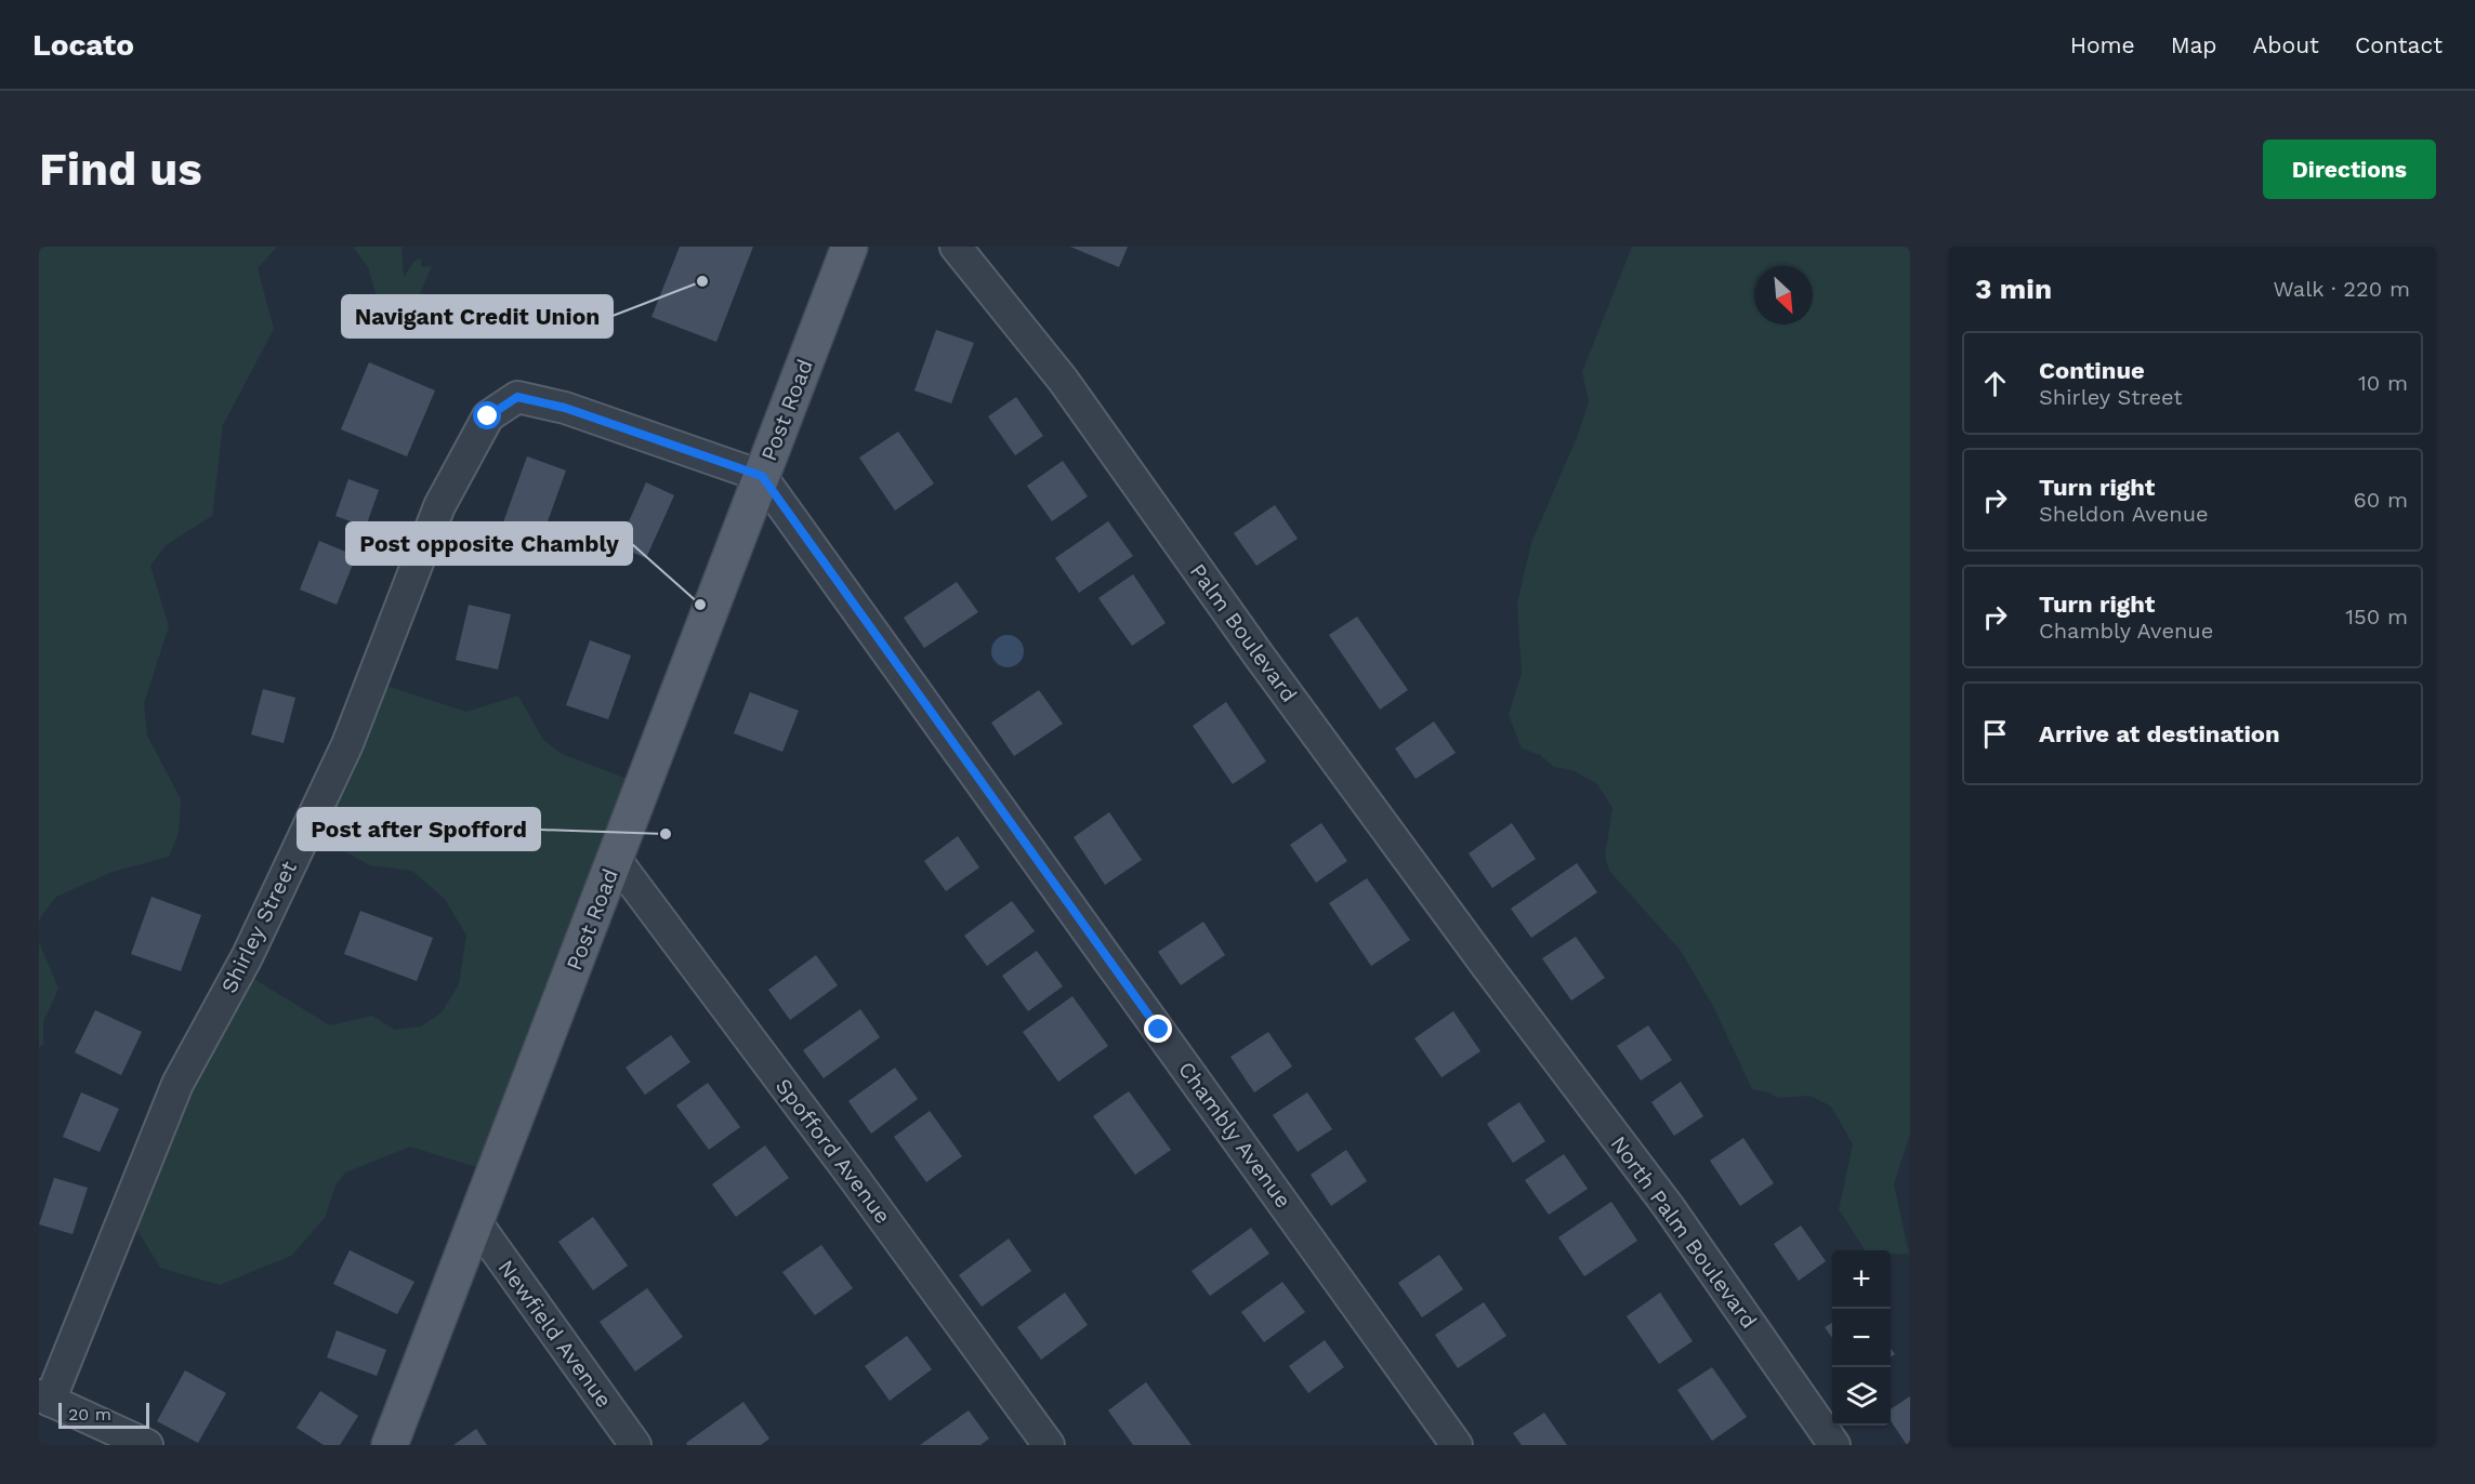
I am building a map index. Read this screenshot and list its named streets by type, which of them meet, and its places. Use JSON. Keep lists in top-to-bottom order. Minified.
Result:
{"streets":{"main road":["Post Road"],"street":["Palm Boulevard","Shirley Street","Chambly Avenue","Spofford Avenue","North Palm Boulevard","Newfield Avenue"]},"crossings":[["Post Road","Shirley Street"],["Post Road","Chambly Avenue"],["Post Road","Spofford Avenue"],["Post Road","Newfield Avenue"],["Palm Boulevard","North Palm Boulevard"],["Shirley Street","Chambly Avenue"]],"places":["Navigant Credit Union","Post opposite Chambly","Post after Spofford"],"scale_bar":"20 m","north":"bottom right","page":{"header":"Locato","nav":["Home","Map","About","Contact"],"buttons":"Directions","title":"Find us","heading":["3 min","Walk · 220 m"],"list":[["Continue","Shirley Street","10 m"],["Turn right","Sheldon Avenue","60 m"],["Turn right","Chambly Avenue","150 m"],"Arrive at destination"],"map_buttons":["+","−"],"scale":"20 m"}}
